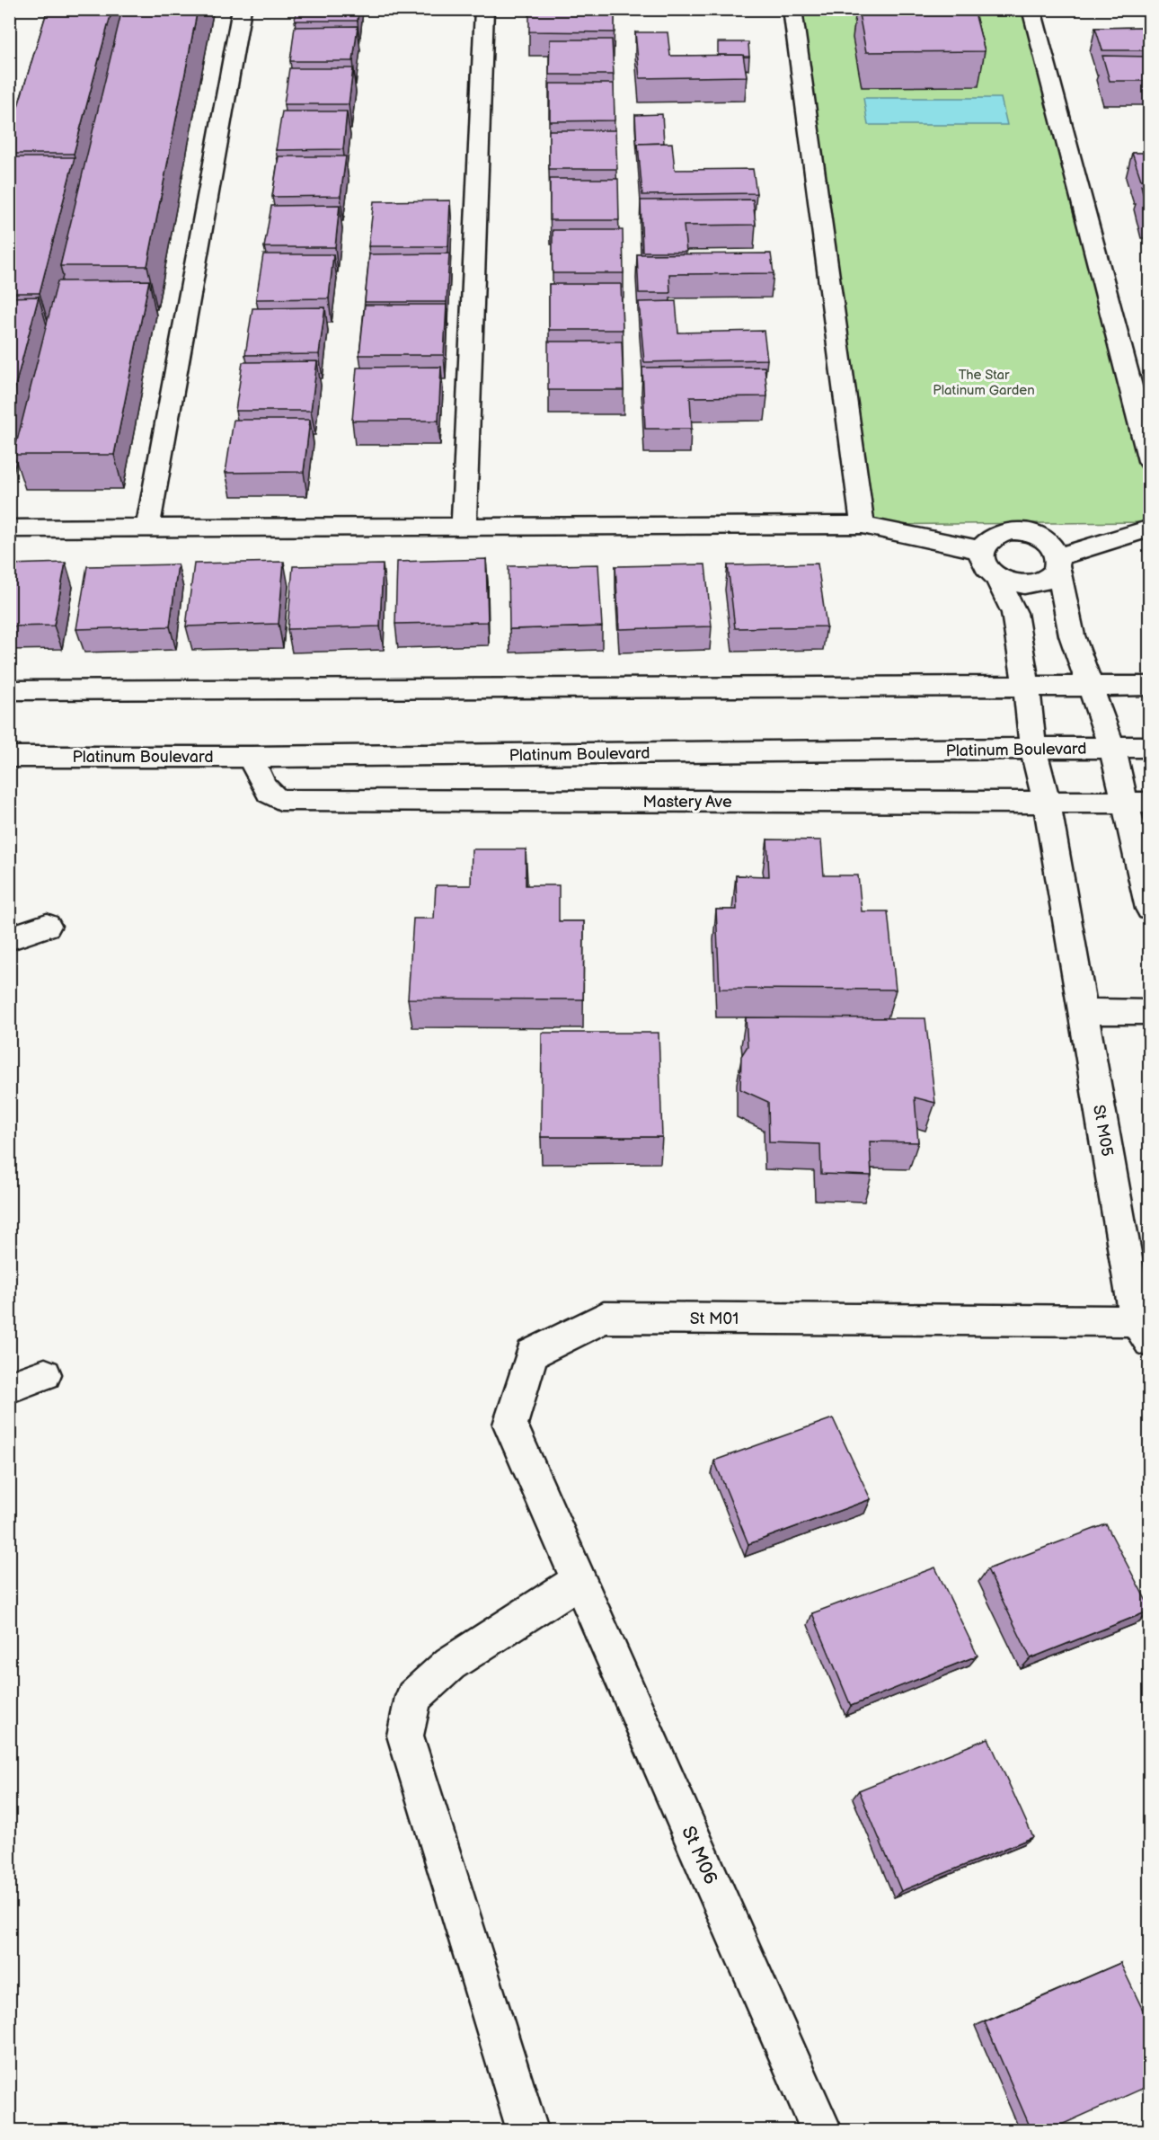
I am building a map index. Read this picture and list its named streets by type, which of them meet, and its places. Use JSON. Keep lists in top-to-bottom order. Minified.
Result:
{"streets":{"street":["Platinum Boulevard","Mastery Ave","St M05","St M01","St M06"]},"crossings":[["Platinum Boulevard","Mastery Ave"],["Platinum Boulevard","St M05"],["Mastery Ave","St M05"],["St M05","St M01"],["St M01","St M06"]],"parks":["The Star Platinum Garden"]}
